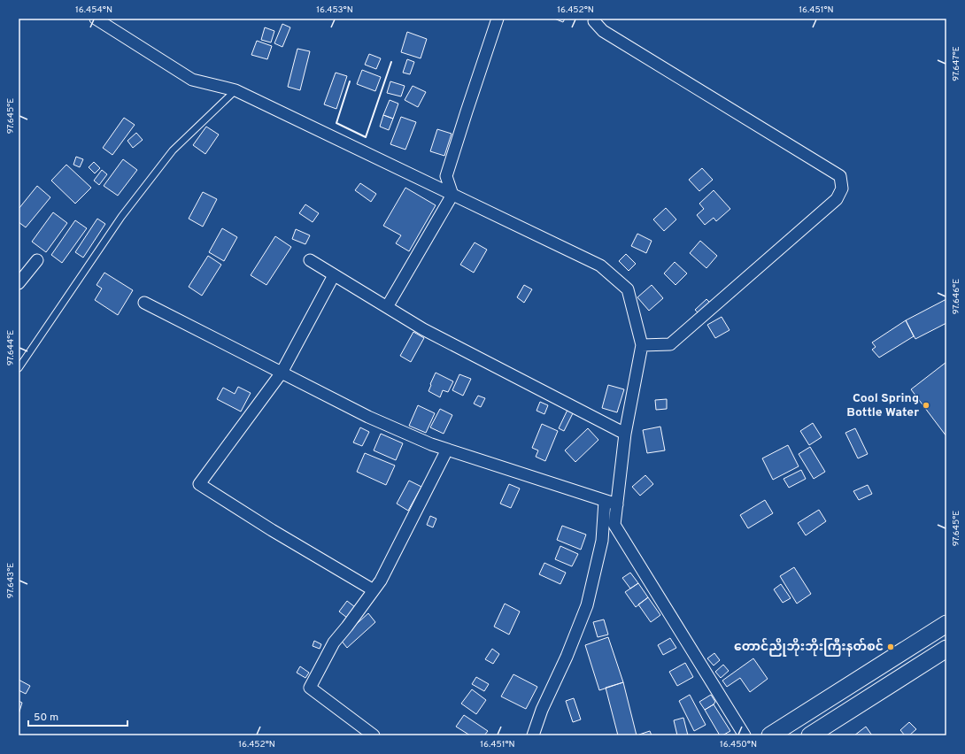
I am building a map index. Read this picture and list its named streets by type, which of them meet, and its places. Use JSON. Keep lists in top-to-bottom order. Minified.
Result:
{"places":["Cool Spring Bottle Water","တောင်ညိုဘိုးဘိုးကြီးနတ်စင်"],"scale_bar":"50 m","coordinates":["16.454°N","16.453°N","16.452°N","16.451°N","97.647°E","97.645°E","97.646°E","97.644°E","97.643°E","16.450°N"]}
